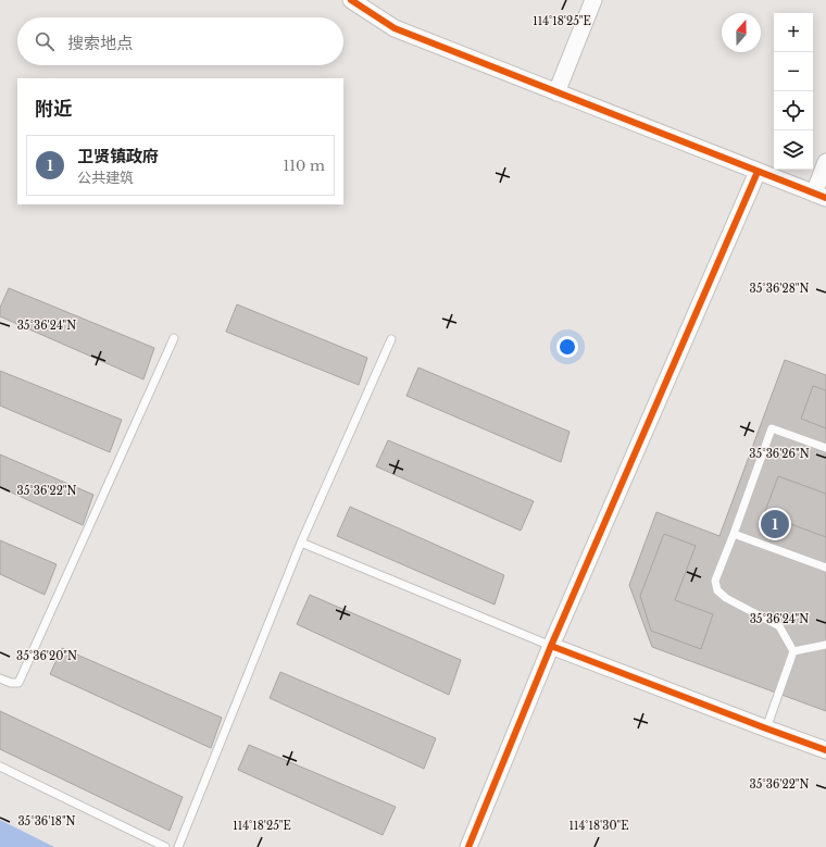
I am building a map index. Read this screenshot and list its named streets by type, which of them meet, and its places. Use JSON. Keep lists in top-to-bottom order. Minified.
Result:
{"north":"top","page":{"map_buttons":["+","−"],"search":"搜索地点","heading":"附近","list":[{"mark":"1","name":"卫贤镇政府","note":"公共建筑","value":"110 m"}],"pins":"1"},"coordinates":["114°18'25\"E","35°36'28\"N","35°36'24\"N","35°36'26\"N","35°36'22\"N","35°36'20\"N","35°36'18\"N","114°18'30\"E"]}
